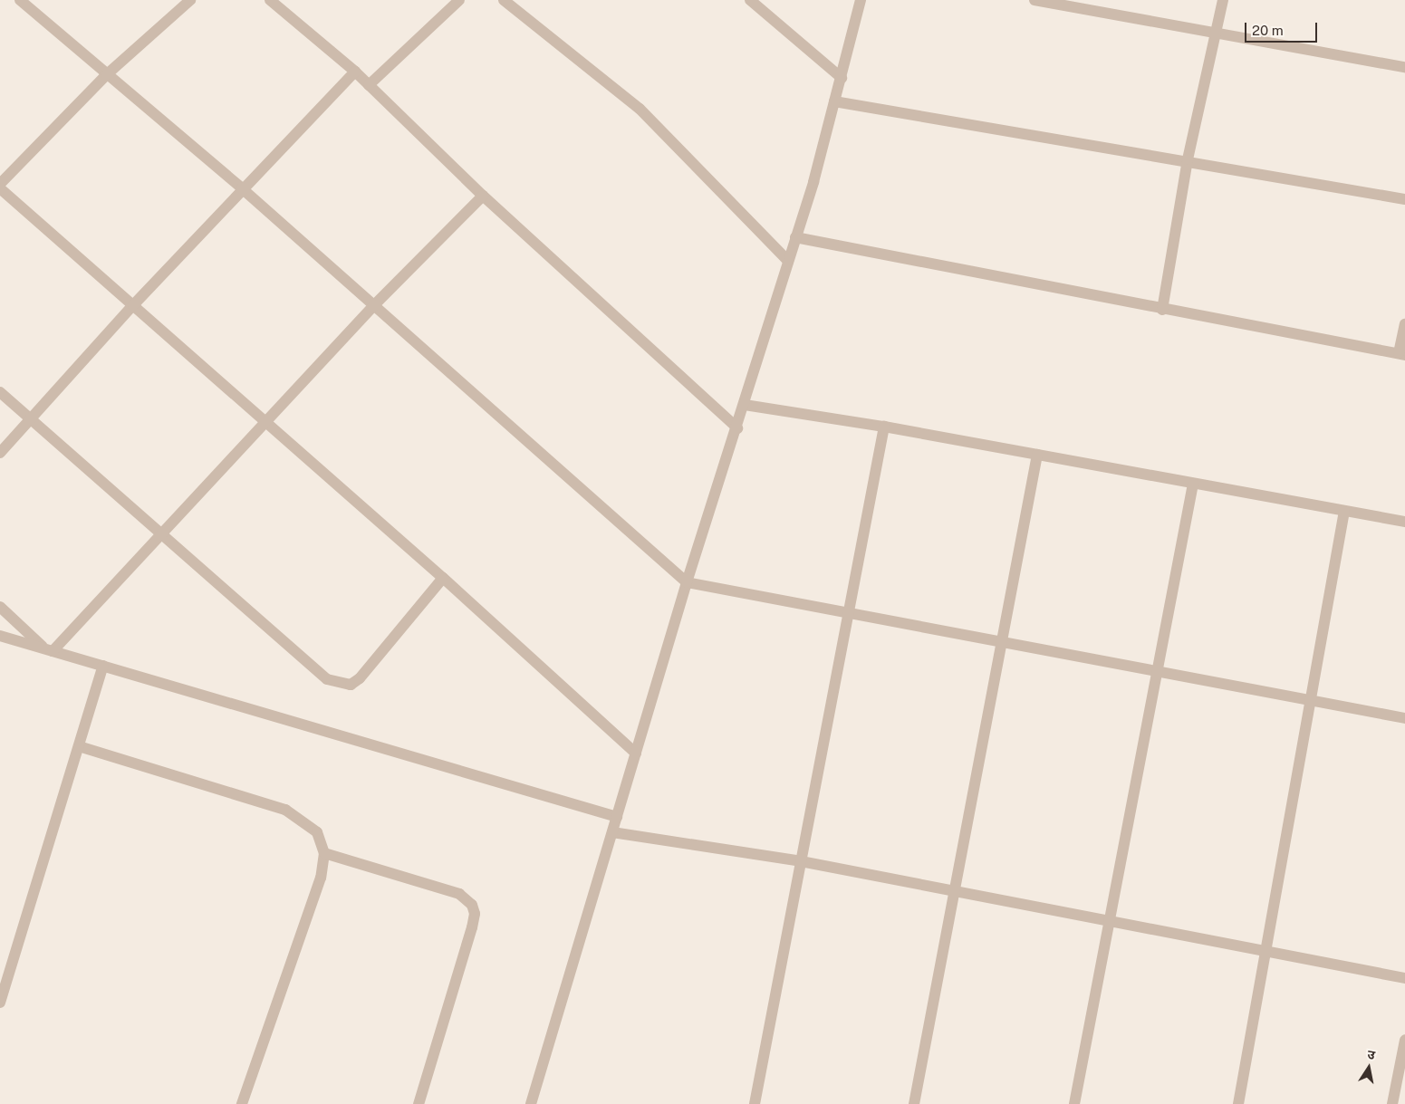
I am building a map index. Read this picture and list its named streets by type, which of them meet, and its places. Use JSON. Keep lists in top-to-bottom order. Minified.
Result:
{"scale_bar":"20 m","north":"top"}
